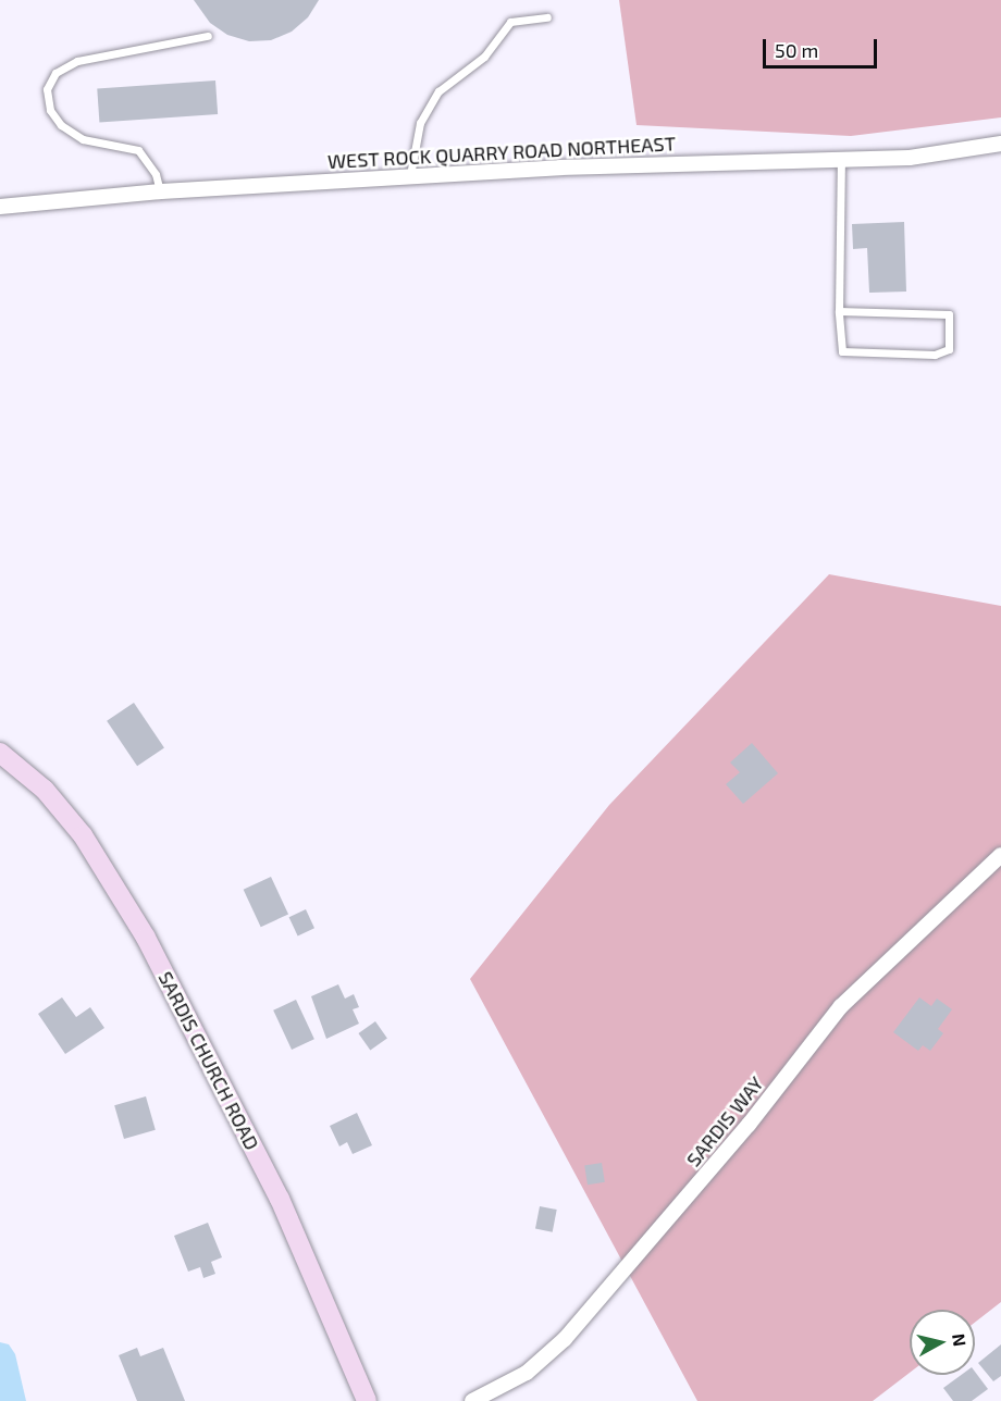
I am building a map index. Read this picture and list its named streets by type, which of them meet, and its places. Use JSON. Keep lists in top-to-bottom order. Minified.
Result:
{"streets":{"street":["WEST ROCK QUARRY ROAD NORTHEAST","SARDIS CHURCH ROAD","SARDIS WAY"]},"scale_bar":"50 m","north":"right"}
